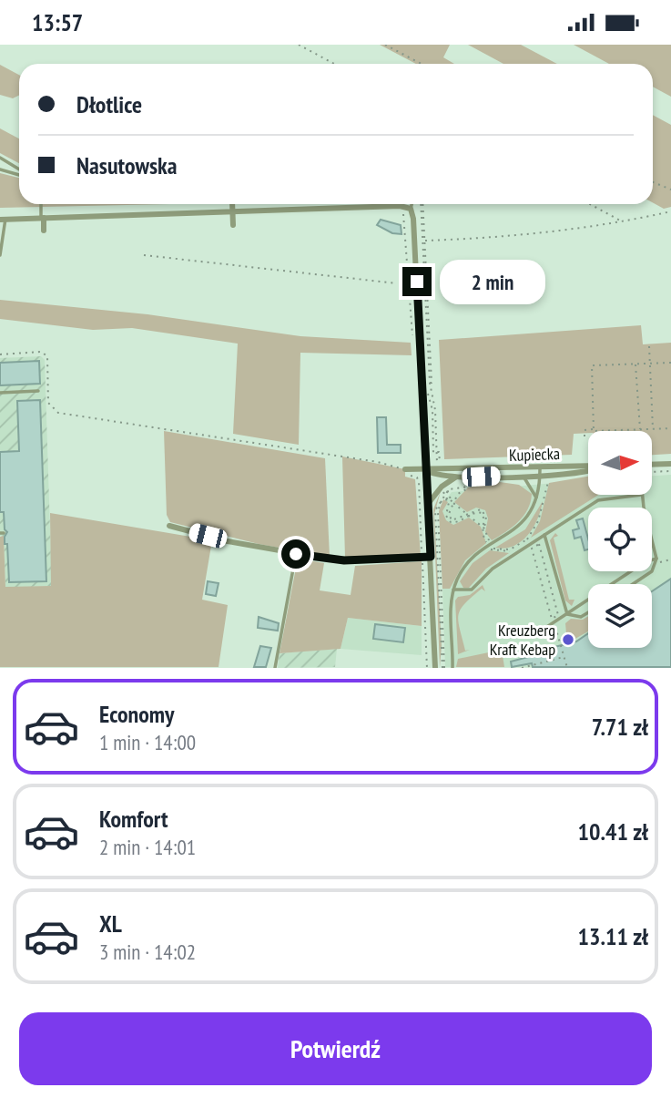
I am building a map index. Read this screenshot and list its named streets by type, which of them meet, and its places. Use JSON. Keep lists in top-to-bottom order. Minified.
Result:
{"streets":{"street":["Kupiecka"]},"places":["Kreuzberg Kraft Kebap"],"north":"right","page":{"status":"13:57","banner":["Dłotlice","Nasutowska"],"bubble":"2 min","list":[{"name":"Economy","note":"1 min · 14:00","value":"7.71 zł"},{"name":"Komfort","note":"2 min · 14:01","value":"10.41 zł"},{"name":"XL","note":"3 min · 14:02","value":"13.11 zł"}],"buttons":"Potwierdź"}}
